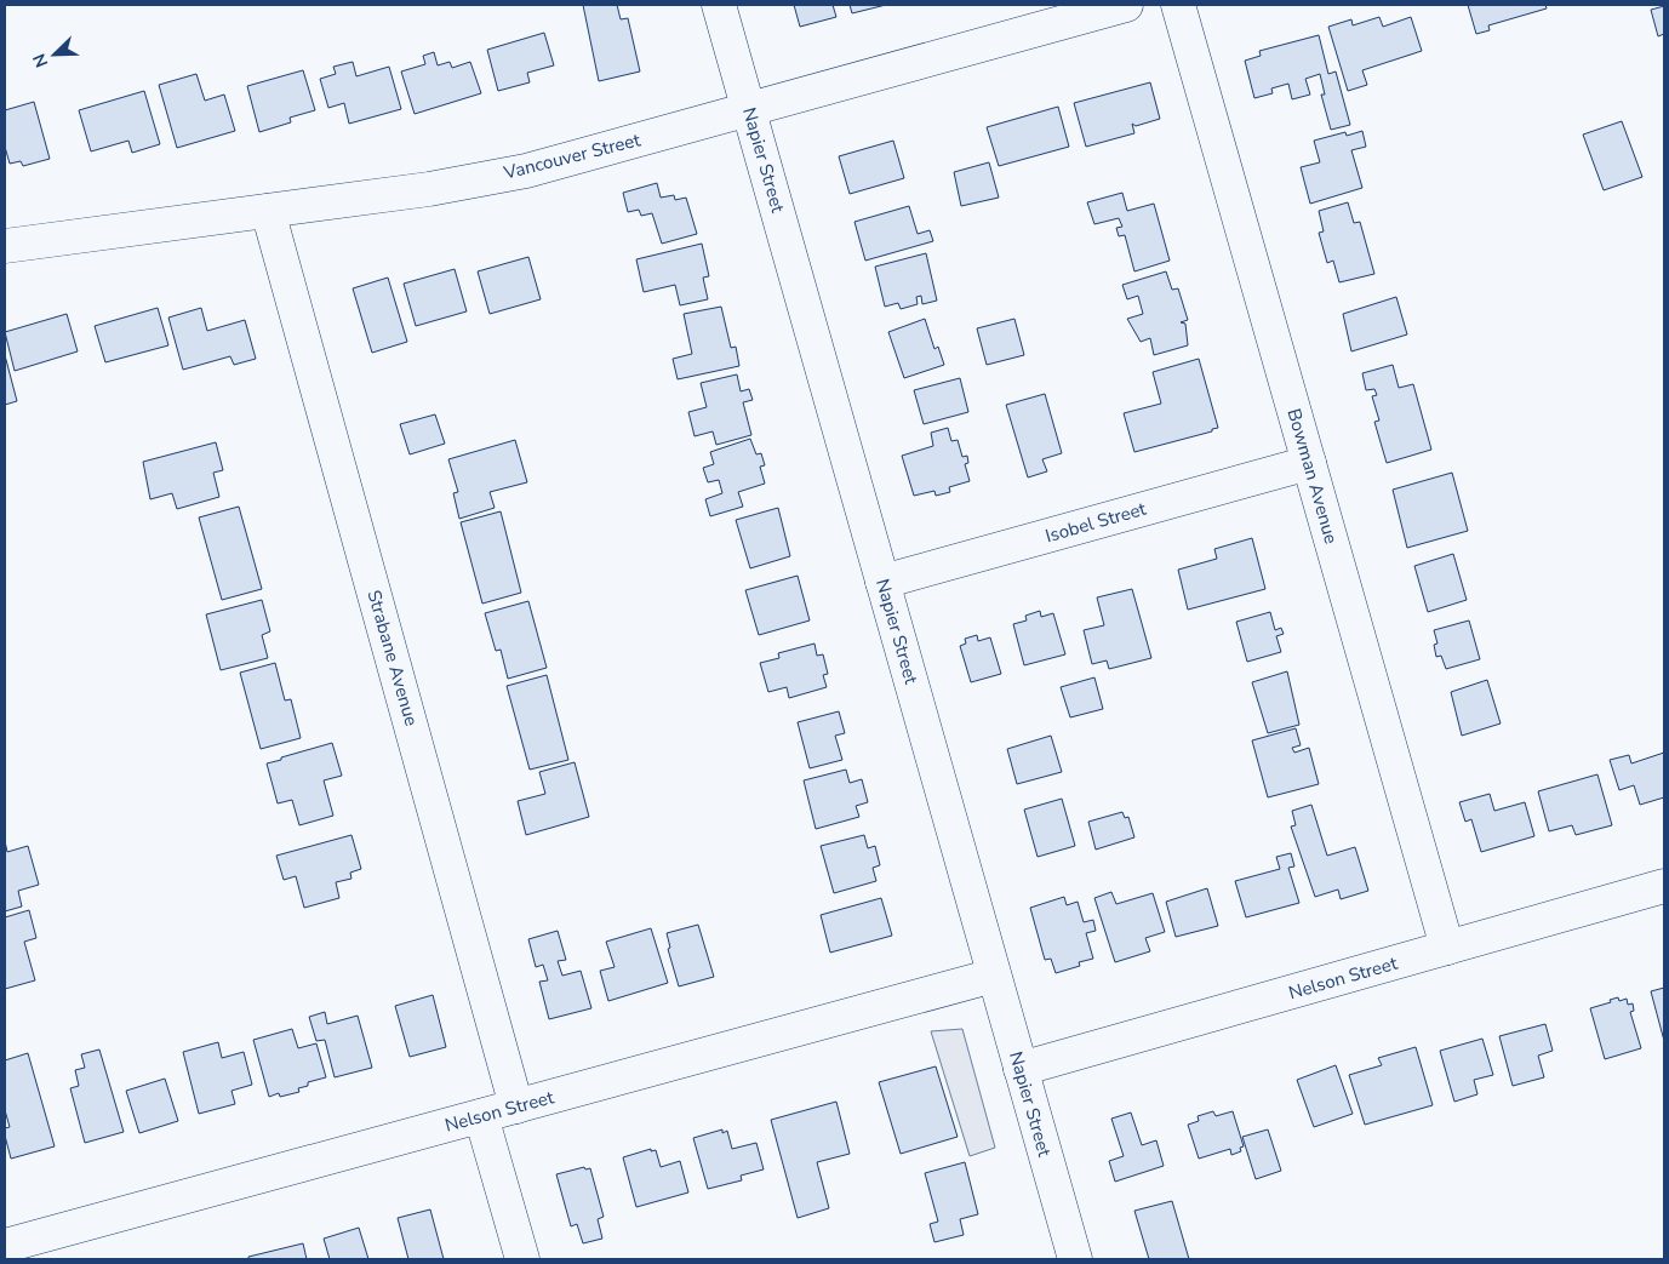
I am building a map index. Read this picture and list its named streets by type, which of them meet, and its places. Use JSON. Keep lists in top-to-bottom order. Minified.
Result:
{"streets":{"street":["Vancouver Street","Napier Street","Bowman Avenue","Isobel Street","Strabane Avenue","Nelson Street"]},"crossings":[["Vancouver Street","Napier Street"],["Vancouver Street","Strabane Avenue"],["Napier Street","Isobel Street"],["Napier Street","Nelson Street"],["Bowman Avenue","Isobel Street"],["Bowman Avenue","Nelson Street"],["Strabane Avenue","Nelson Street"]],"north":"bottom left"}
